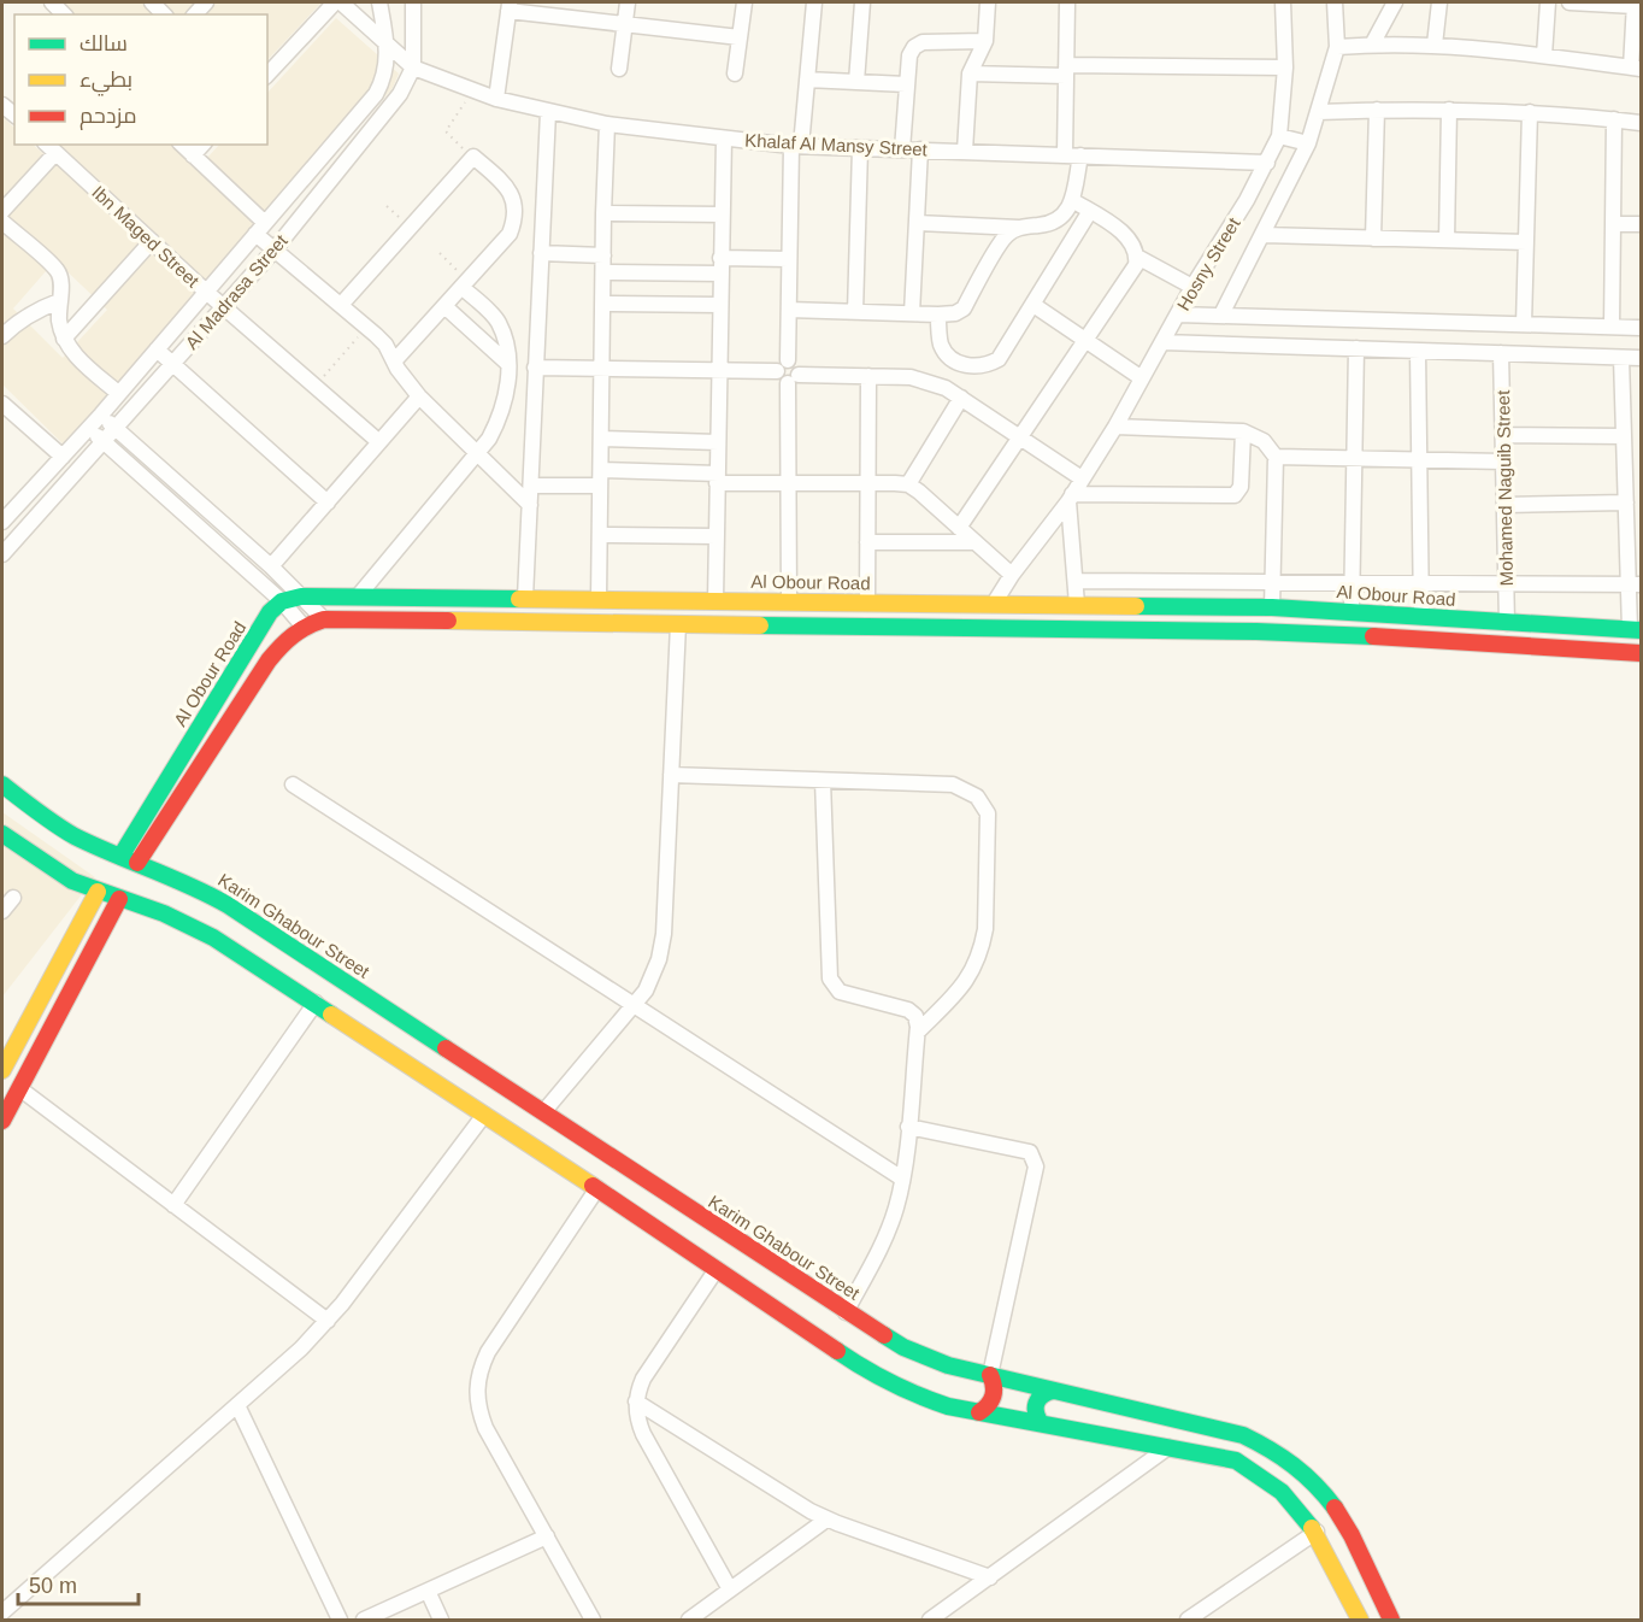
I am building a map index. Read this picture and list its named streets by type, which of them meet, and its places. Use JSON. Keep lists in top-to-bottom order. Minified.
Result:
{"streets":{"street":["Khalaf Al Mansy Street","Ibn Maged Street","Hosny Street","Al Madrasa Street","Mohamed Naguib Street","Al Obour Road","Karim Ghabour Street"]},"crossings":[["Khalaf Al Mansy Street","Hosny Street"],["Khalaf Al Mansy Street","Al Madrasa Street"],["Ibn Maged Street","Al Madrasa Street"],["Hosny Street","Al Obour Road"],["Mohamed Naguib Street","Al Obour Road"],["Al Obour Road","Karim Ghabour Street"]],"legend":["سالك","بطيء","مزدحم"],"scale_bar":"50 m"}
